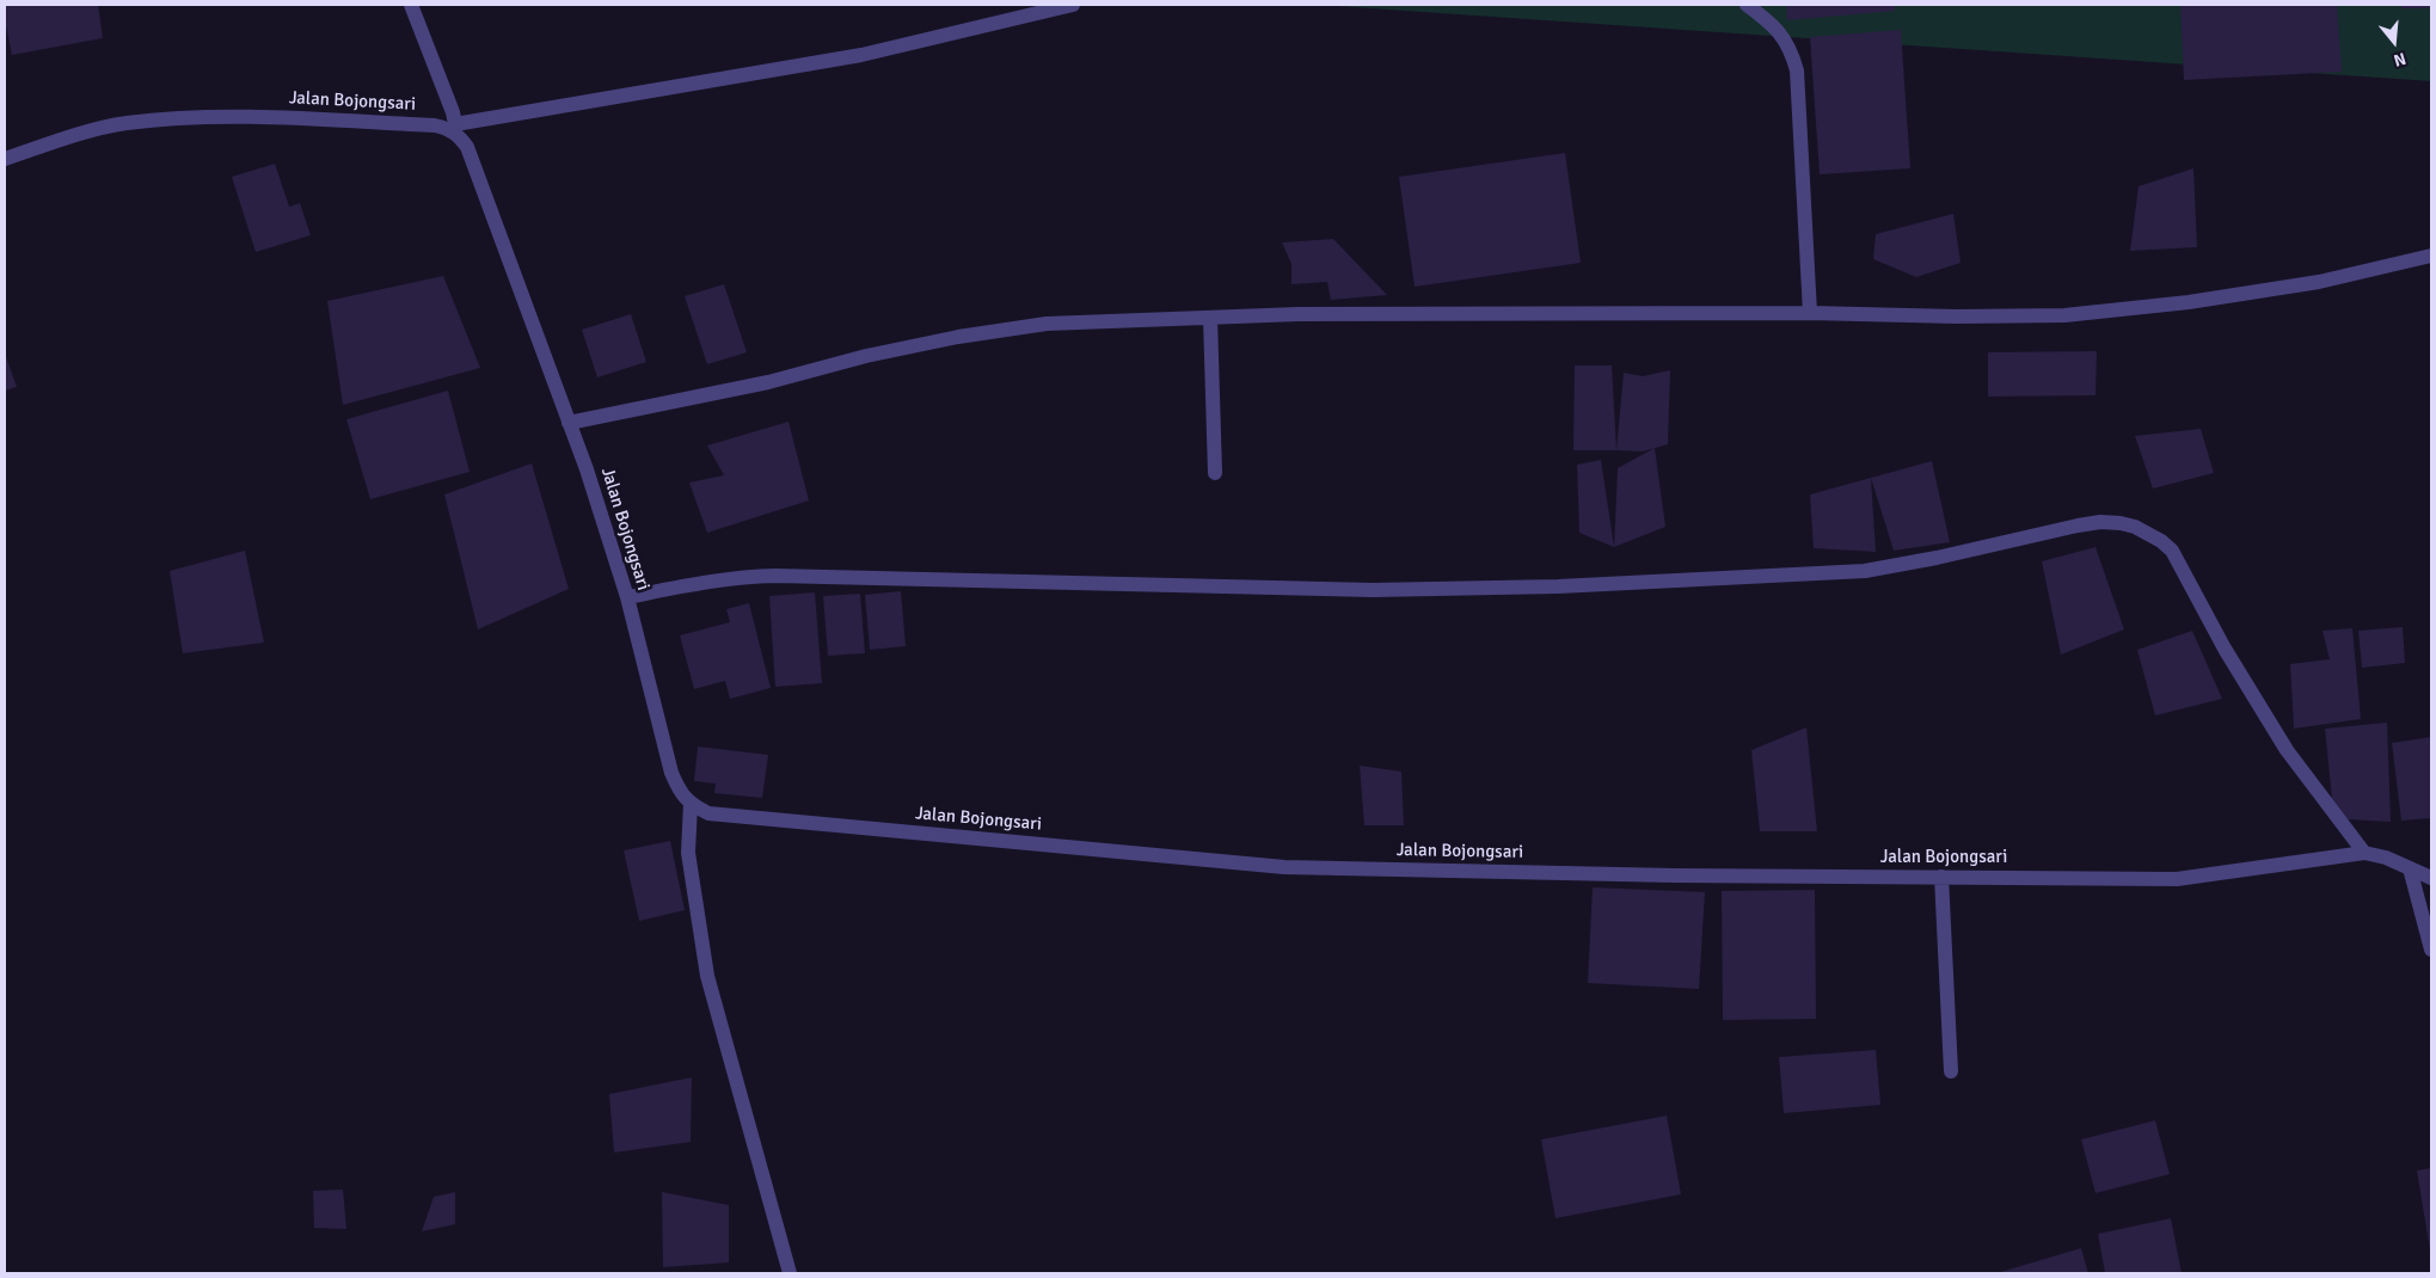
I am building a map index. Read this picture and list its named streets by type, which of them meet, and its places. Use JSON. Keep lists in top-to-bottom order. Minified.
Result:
{"streets":{"street":["Jalan Bojongsari"]},"north":"bottom"}
